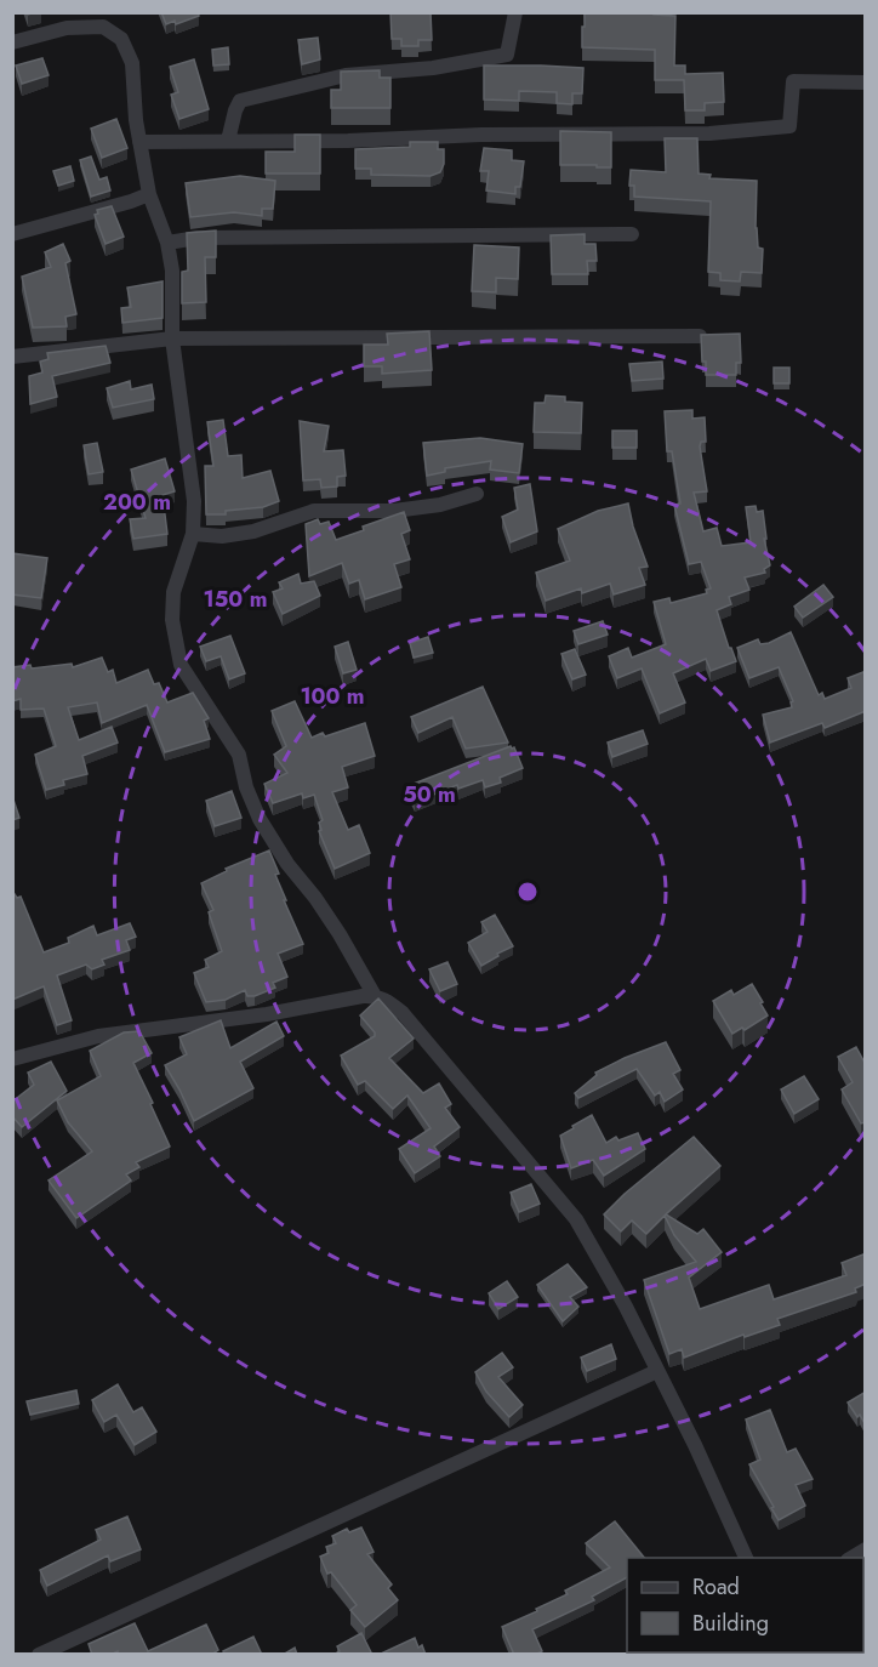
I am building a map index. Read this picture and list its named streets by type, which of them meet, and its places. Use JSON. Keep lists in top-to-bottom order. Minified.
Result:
{"legend":["Road","Building"],"rings":["200 m","150 m","100 m","50 m"]}
